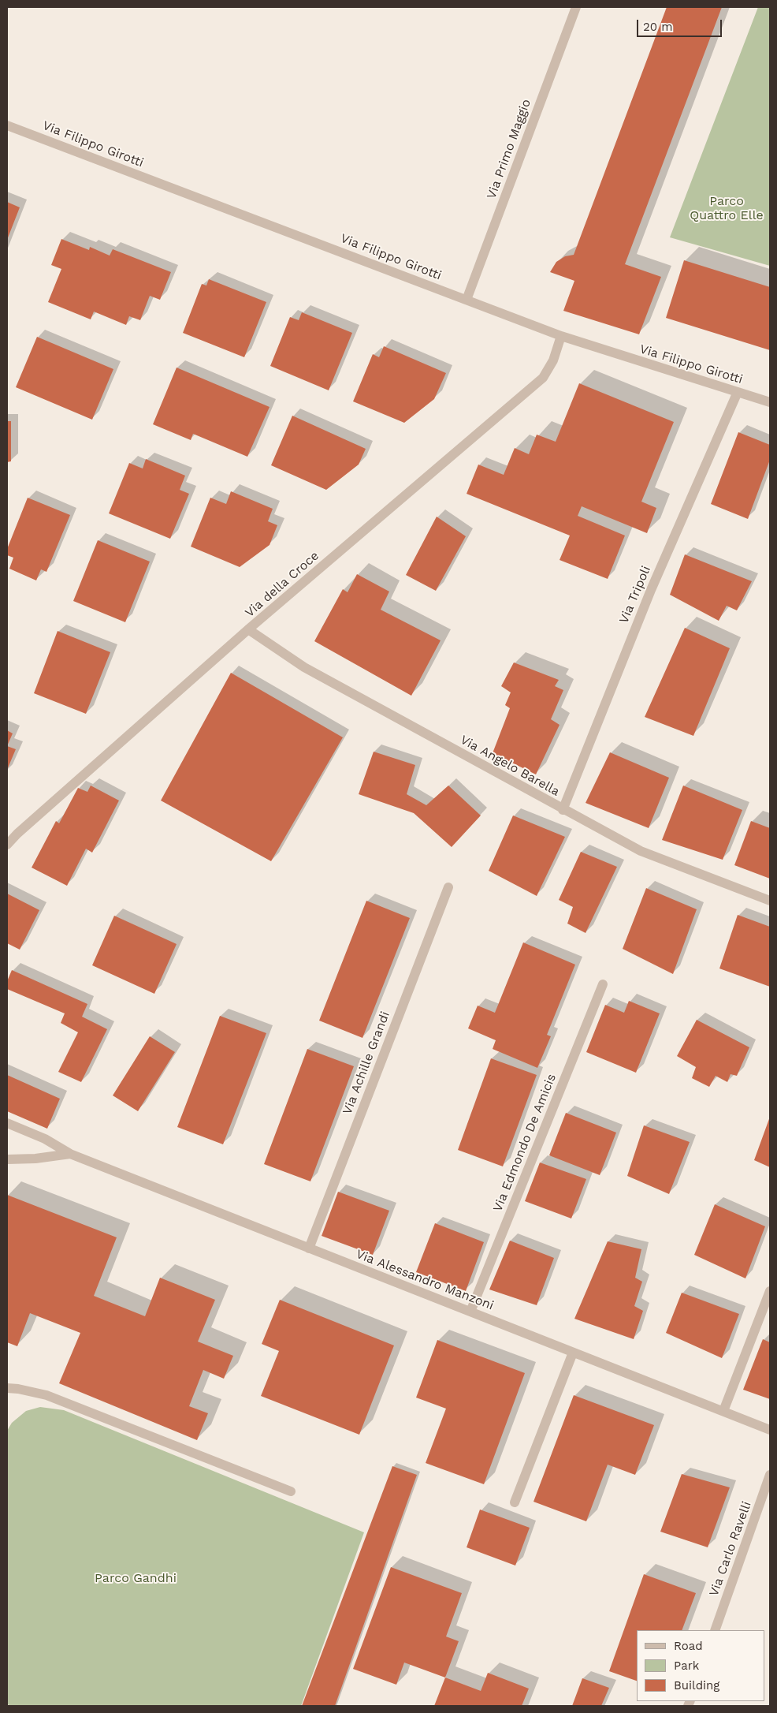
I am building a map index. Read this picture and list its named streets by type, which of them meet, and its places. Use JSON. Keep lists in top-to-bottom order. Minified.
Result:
{"streets":{"street":["Via Filippo Girotti","Via Primo Maggio","Via della Croce","Via Tripoli","Via Angelo Barella","Via Achille Grandi","Via Edmondo De Amicis","Via Alessandro Manzoni","Via Carlo Ravelli"]},"crossings":[["Via Filippo Girotti","Via Primo Maggio"],["Via Filippo Girotti","Via della Croce"],["Via Filippo Girotti","Via Tripoli"],["Via della Croce","Via Angelo Barella"],["Via Tripoli","Via Angelo Barella"],["Via Achille Grandi","Via Alessandro Manzoni"],["Via Edmondo De Amicis","Via Alessandro Manzoni"]],"parks":["Parco Quattro Elle","Parco Gandhi"],"legend":["Road","Park","Building"],"scale_bar":"20 m"}
